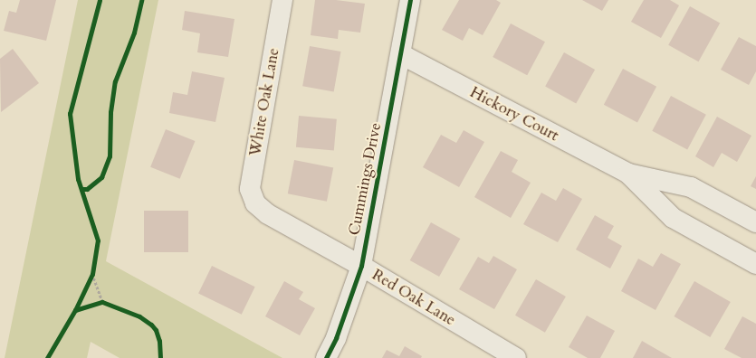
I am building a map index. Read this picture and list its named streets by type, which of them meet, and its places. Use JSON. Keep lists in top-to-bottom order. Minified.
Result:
{"streets":{"street":["White Oak Lane","Hickory Court","Cummings Drive","Red Oak Lane"]},"crossings":[["White Oak Lane","Red Oak Lane"],["Hickory Court","Cummings Drive"],["Cummings Drive","Red Oak Lane"]]}
